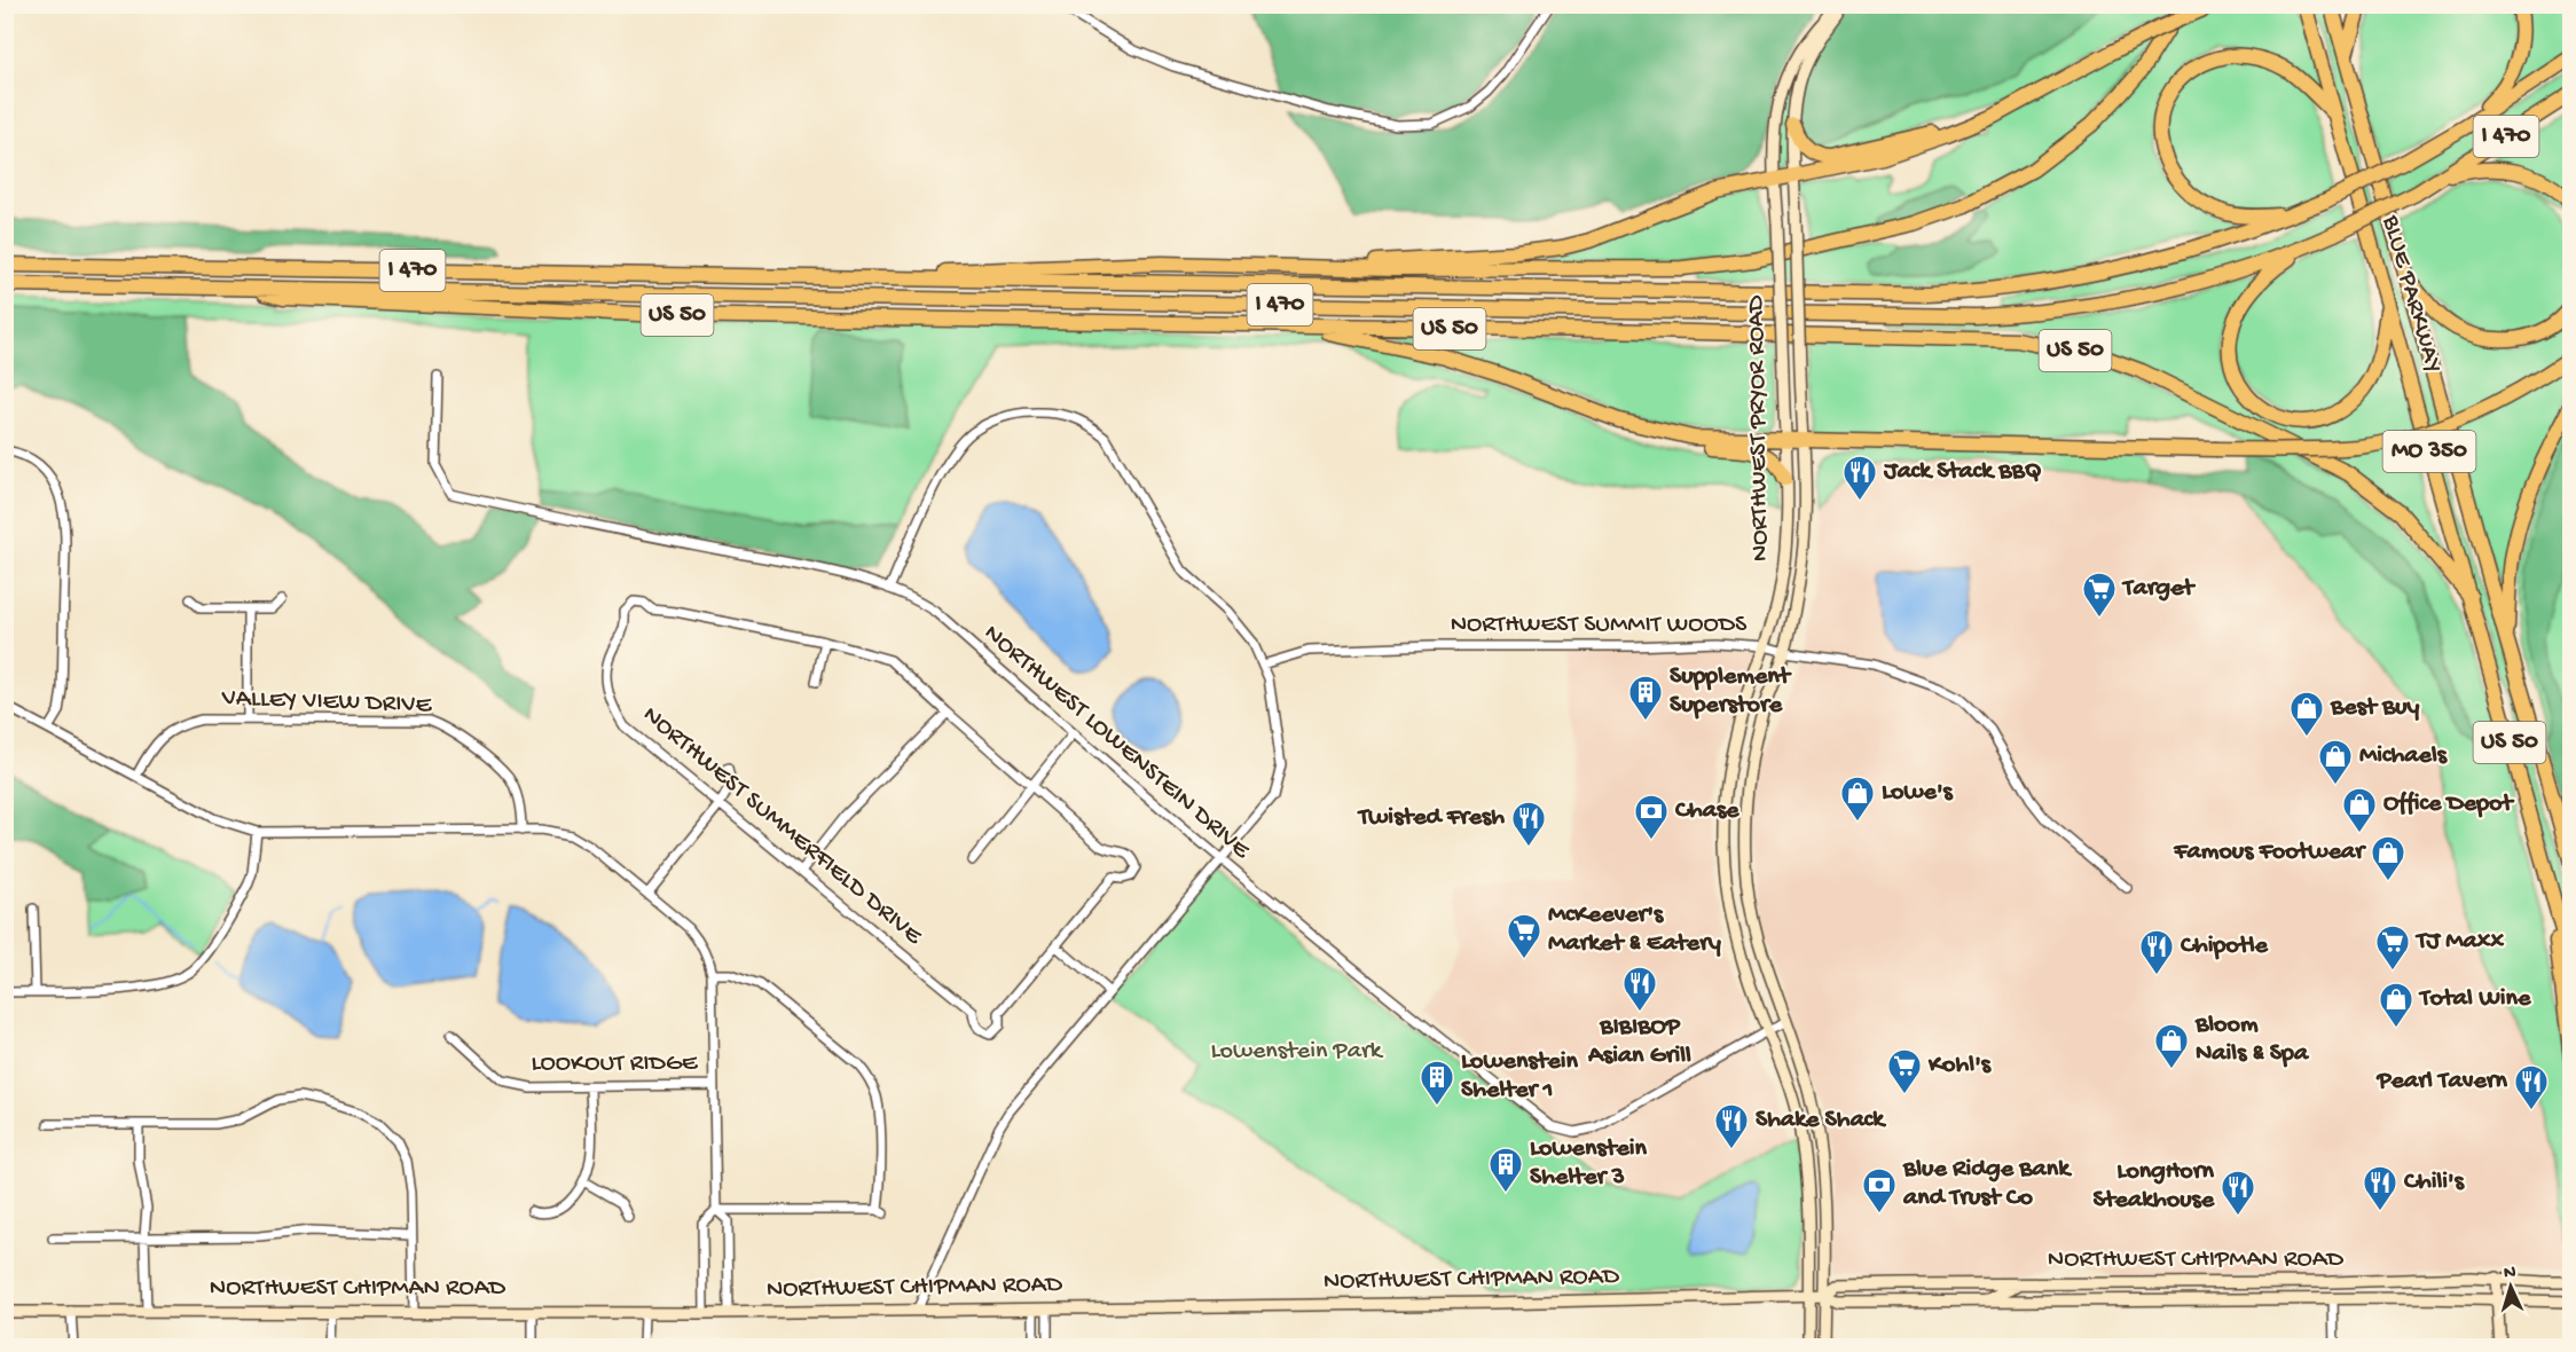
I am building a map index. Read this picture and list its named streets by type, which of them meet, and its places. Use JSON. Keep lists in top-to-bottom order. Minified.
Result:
{"streets":{"highway":["I 470","BLUE PARKWAY","US 50","MO 350"],"main road":["NORTHWEST PRYOR ROAD","NORTHWEST CHIPMAN ROAD"],"street":["NORTHWEST SUMMIT WOODS","VALLEY VIEW DRIVE","NORTHWEST LOWENSTEIN DRIVE","NORTHWEST SUMMERFIELD DRIVE","LOOKOUT RIDGE"]},"crossings":[["I 470","US 50"],["BLUE PARKWAY","US 50"],["NORTHWEST PRYOR ROAD","NORTHWEST SUMMIT WOODS"],["NORTHWEST PRYOR ROAD","NORTHWEST LOWENSTEIN DRIVE"],["NORTHWEST PRYOR ROAD","NORTHWEST CHIPMAN ROAD"]],"parks":["Lowenstein Park"],"places":{"restaurant":["Jack Stack BBQ","Twisted Fresh","Chipotle","BIBIBOP Asian Grill","Pearl Tavern","Shake Shack","Chili's","LongHorn Steakhouse"],"supermarket":["Target","McKeever's Market & Eatery","TJ Maxx","Kohl's"],"building":["Supplement Superstore","Lowenstein Shelter 1","Lowenstein Shelter 3"],"shop":["Best Buy","Michaels","Lowe's","Office Depot","Famous Footwear","Total Wine","Bloom Nails & Spa"],"bank":["Chase","Blue Ridge Bank and Trust Co"]},"north":"top"}
